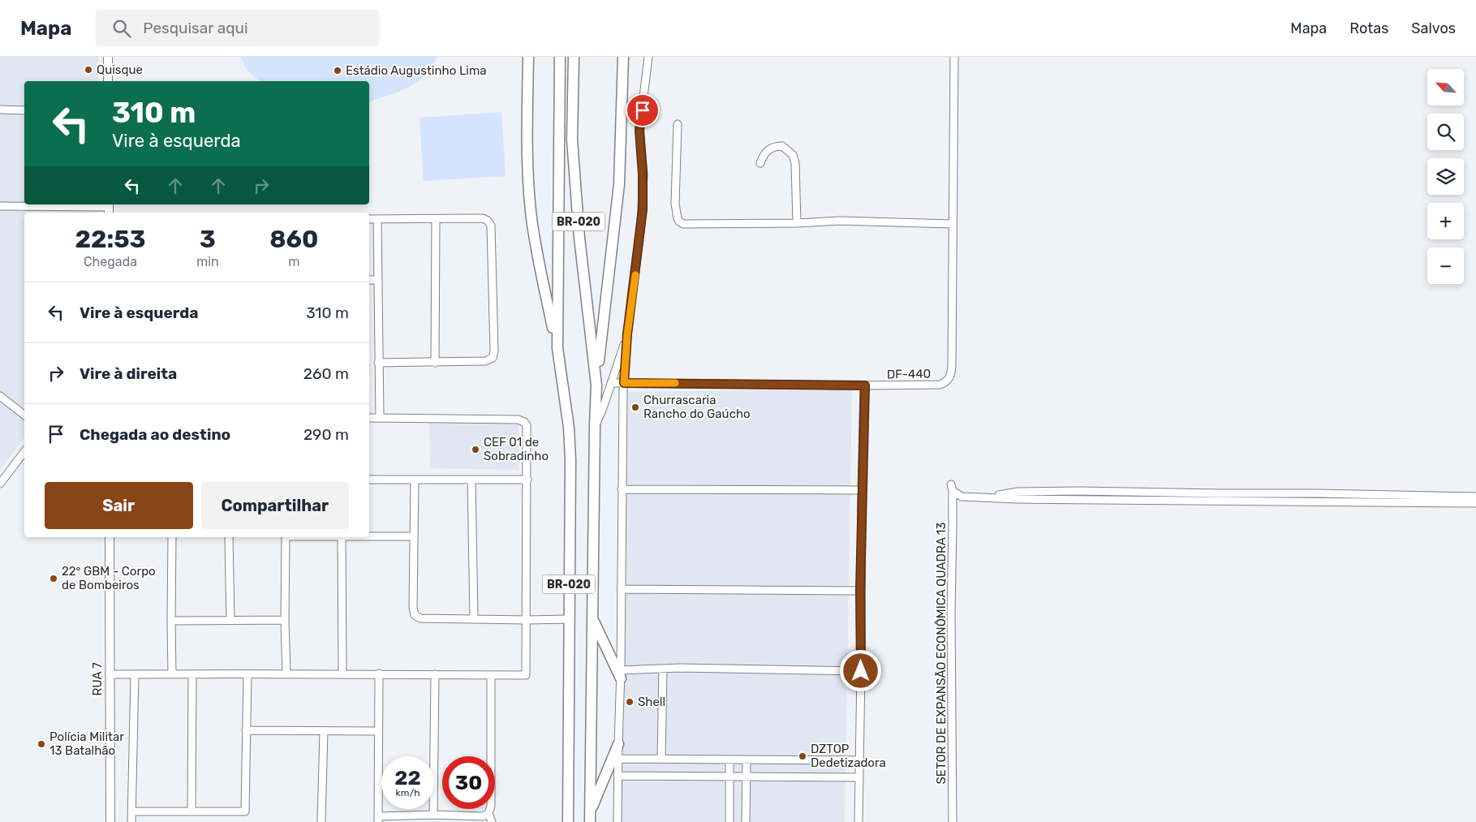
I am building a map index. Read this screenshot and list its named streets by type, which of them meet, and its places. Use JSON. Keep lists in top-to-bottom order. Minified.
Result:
{"streets":{"highway":["BR-020"],"main road":["RUA 7"],"street":["DF-440","SETOR DE EXPANSÃO ECONÔMICA QUADRA 13"]},"places":["Quisque","Estádio Augustinho Lima","Churrascaria Rancho do Gaúcho","CEF 01 de Sobradinho","22° GBM - Corpo de Bombeiros","Shell","Polícia Militar 13 Batalhão","DZTOP Dedetizadora"],"north":"top left","page":{"header":"Mapa","search":"Pesquisar aqui","nav":["Mapa","Rotas","Salvos"],"map_buttons":["+","−"],"turn":["310 m","Vire à esquerda"],"eta":["22:53","Chegada","3","min","860","m"],"list":[{"name":"Vire à esquerda","value":"310 m"},{"name":"Vire à direita","value":"260 m"},{"name":"Chegada ao destino","value":"290 m"}],"buttons":["Sair","Compartilhar"],"speed":"22 km/h","limit":"30"}}
